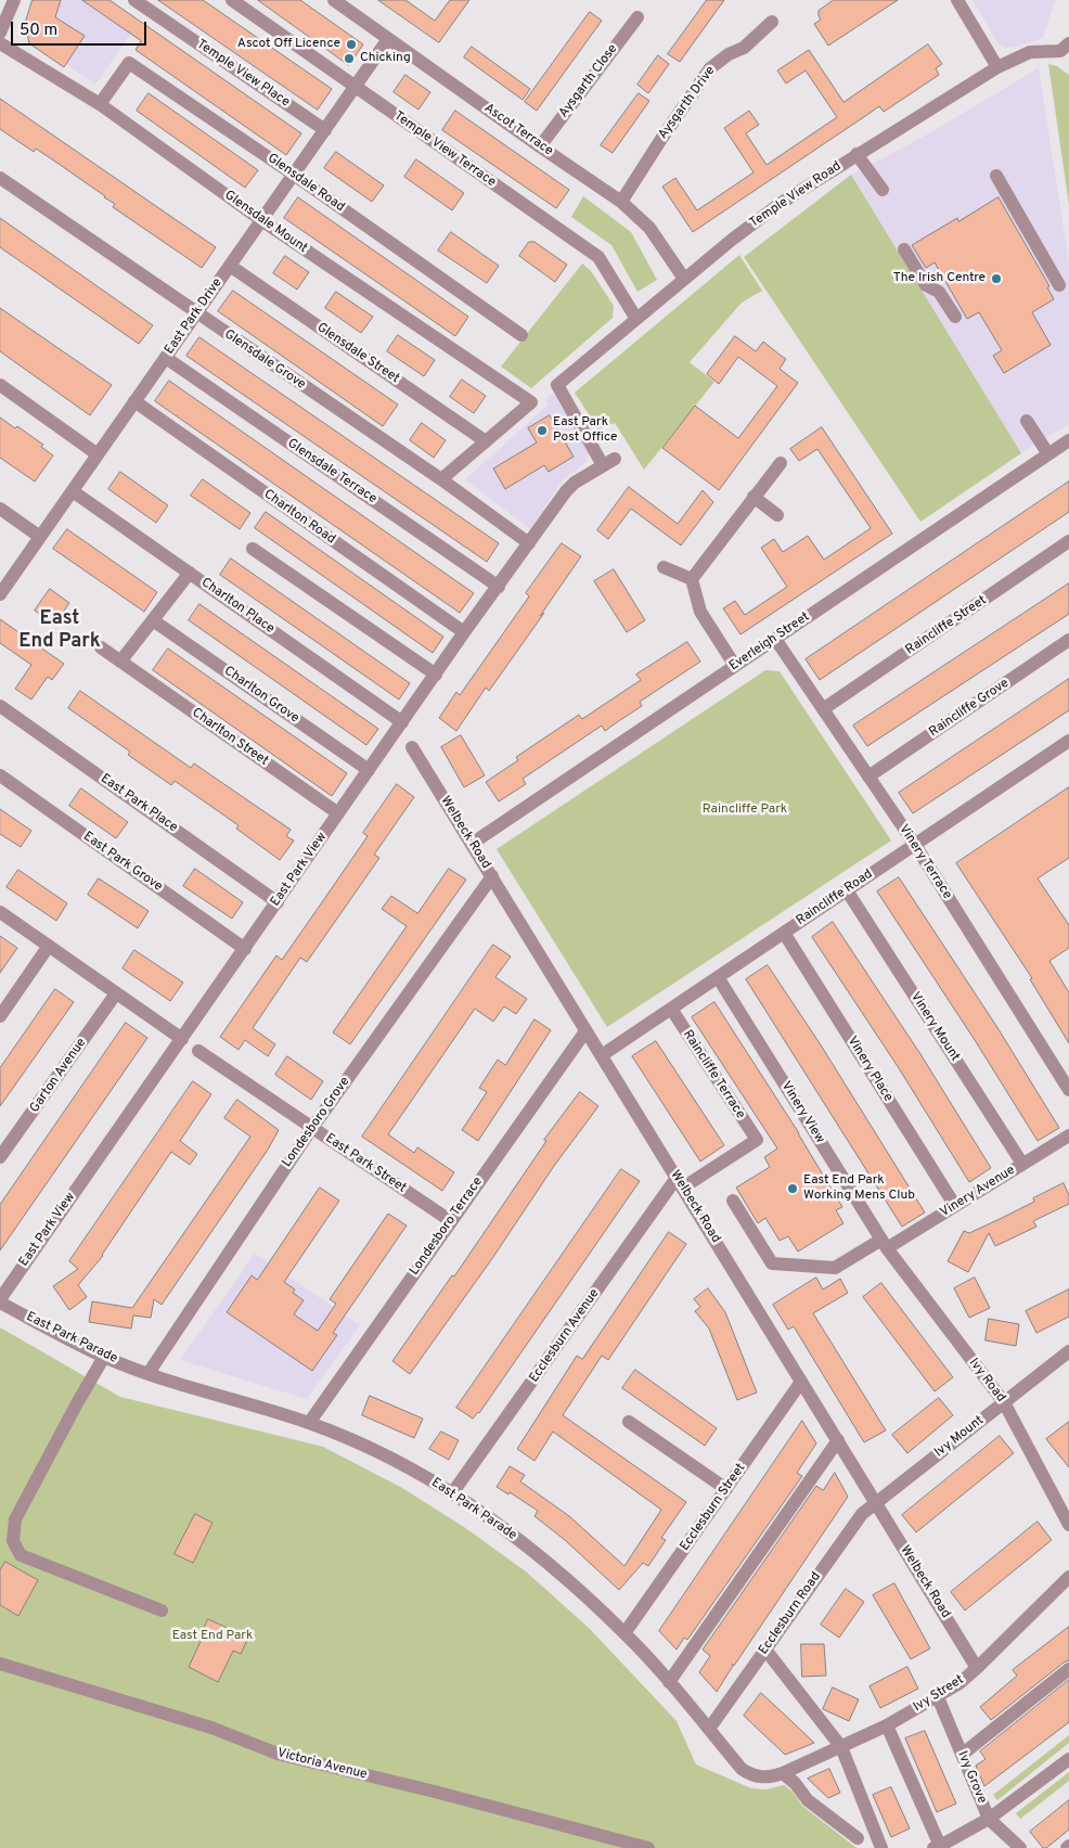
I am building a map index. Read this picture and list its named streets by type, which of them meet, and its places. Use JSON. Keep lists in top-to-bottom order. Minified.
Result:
{"streets":{"street":["Temple View Place","Aysgarth Close","Aysgarth Drive","Ascot Terrace","Temple View Terrace","Glensdale Road","Temple View Road","Glensdale Mount","East Park Drive","Glensdale Street","Glensdale Grove","Glensdale Terrace","Charlton Road","Charlton Place","Raincliffe Street","Everleigh Street","Charlton Grove","Raincliffe Grove","Charlton Street","East Park Place","Welbeck Road","East Park Grove","Vinery Terrace","East Park View","Raincliffe Road","Vinery Mount","Vinery Place","Raincliffe Terrace","Garton Avenue","Vinery View","Londesboro Grove","East Park Street","Vinery Avenue","Londesboro Terrace","Ecclesburn Avenue","East Park Parade","Ivy Road","Ivy Mount","Ecclesburn Street","Ecclesburn Road","Ivy Street","Victoria Avenue","Ivy Grove"]},"crossings":[["Temple View Place","East Park Drive"],["Aysgarth Close","Ascot Terrace"],["Aysgarth Drive","Ascot Terrace"],["Ascot Terrace","Temple View Road"],["Ascot Terrace","East Park Drive"],["Temple View Terrace","Temple View Road"],["Temple View Terrace","East Park Drive"],["Glensdale Road","Glensdale Mount"],["Glensdale Road","East Park Drive"],["Temple View Road","East Park View"],["Glensdale Mount","East Park Drive"],["Glensdale Mount","Glensdale Street"],["East Park Drive","Glensdale Street"],["East Park Drive","Glensdale Grove"],["East Park Drive","Glensdale Terrace"],["East Park Drive","Charlton Road"],["East Park Drive","Charlton Place"],["Glensdale Grove","East Park View"],["Glensdale Terrace","East Park View"],["Charlton Road","East Park View"],["Charlton Place","East Park View"],["Raincliffe Street","Vinery Terrace"],["Everleigh Street","Welbeck Road"],["Everleigh Street","Vinery Terrace"],["Charlton Grove","East Park View"],["Raincliffe Grove","Vinery Terrace"],["Charlton Street","East Park View"],["East Park Place","East Park View"],["Welbeck Road","Raincliffe Road"],["Welbeck Road","Raincliffe Terrace"],["Welbeck Road","Londesboro Grove"],["Welbeck Road","Londesboro Terrace"],["Welbeck Road","Ecclesburn Avenue"],["Welbeck Road","Ivy Mount"],["Welbeck Road","Ecclesburn Street"],["Welbeck Road","Ecclesburn Road"],["Welbeck Road","Ivy Street"],["East Park Grove","East Park View"],["Vinery Terrace","Raincliffe Road"],["East Park View","East Park Parade"],["Raincliffe Road","Vinery Mount"],["Raincliffe Road","Vinery Place"],["Raincliffe Road","Raincliffe Terrace"],["Raincliffe Road","Vinery View"],["Vinery Mount","Vinery Avenue"],["Vinery Place","Vinery Avenue"],["Raincliffe Terrace","Ecclesburn Avenue"],["Vinery View","Vinery Avenue"],["Vinery View","Ivy Road"],["Londesboro Grove","East Park Street"],["Londesboro Grove","East Park Parade"],["East Park Street","Londesboro Terrace"],["Vinery Avenue","Ivy Road"],["Londesboro Terrace","East Park Parade"],["Ecclesburn Avenue","East Park Parade"],["East Park Parade","Ecclesburn Street"],["East Park Parade","Ecclesburn Road"],["East Park Parade","Ivy Street"],["Ivy Road","Ivy Mount"],["Ivy Mount","Ecclesburn Road"],["Ivy Street","Ivy Grove"]],"districts":["East End Park"],"parks":["Raincliffe Park","East End Park"],"places":["Ascot Off Licence","Chicking","The Irish Centre","East Park Post Office","East End Park Working Mens Club"],"scale_bar":"50 m"}
